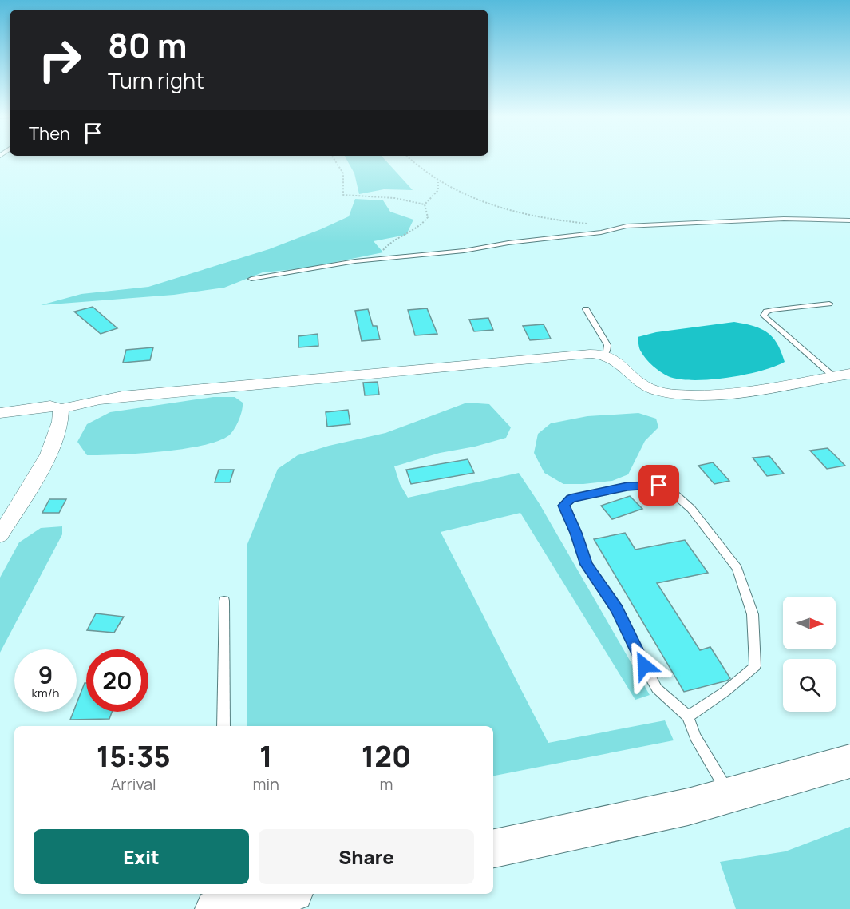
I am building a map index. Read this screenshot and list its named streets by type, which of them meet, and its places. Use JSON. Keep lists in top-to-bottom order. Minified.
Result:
{"north":"right","page":{"turn":["80 m","Turn right"],"then":"Then","speed":"9 km/h","limit":"20","eta":["15:35","Arrival","1","min","120","m"],"buttons":["Exit","Share"]}}
